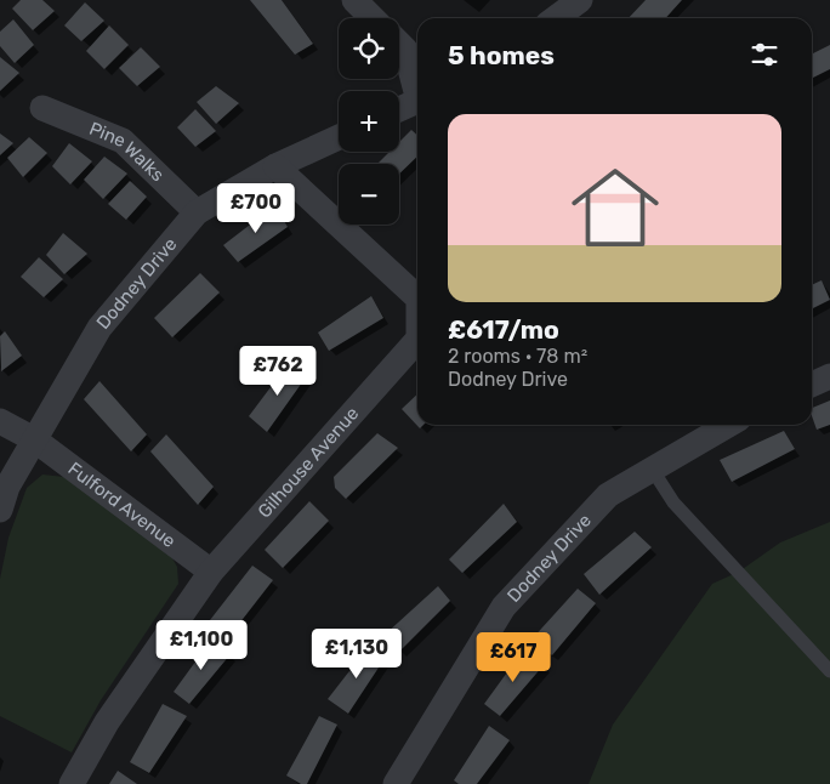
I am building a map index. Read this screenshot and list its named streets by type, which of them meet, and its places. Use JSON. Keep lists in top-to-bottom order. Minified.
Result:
{"streets":{"street":["Pine Walks","Dodney Drive","Gilhouse Avenue","Fulford Avenue"]},"crossings":[["Pine Walks","Dodney Drive"],["Dodney Drive","Gilhouse Avenue"],["Dodney Drive","Fulford Avenue"],["Gilhouse Avenue","Fulford Avenue"]],"page":{"map_buttons":["+","−"],"heading":"5 homes","list":[{"name":"£617/mo","note":"2 rooms · 78 m² · Dodney Drive"}],"price":["£700","£762","£1,100","£1,130","£617"]}}
